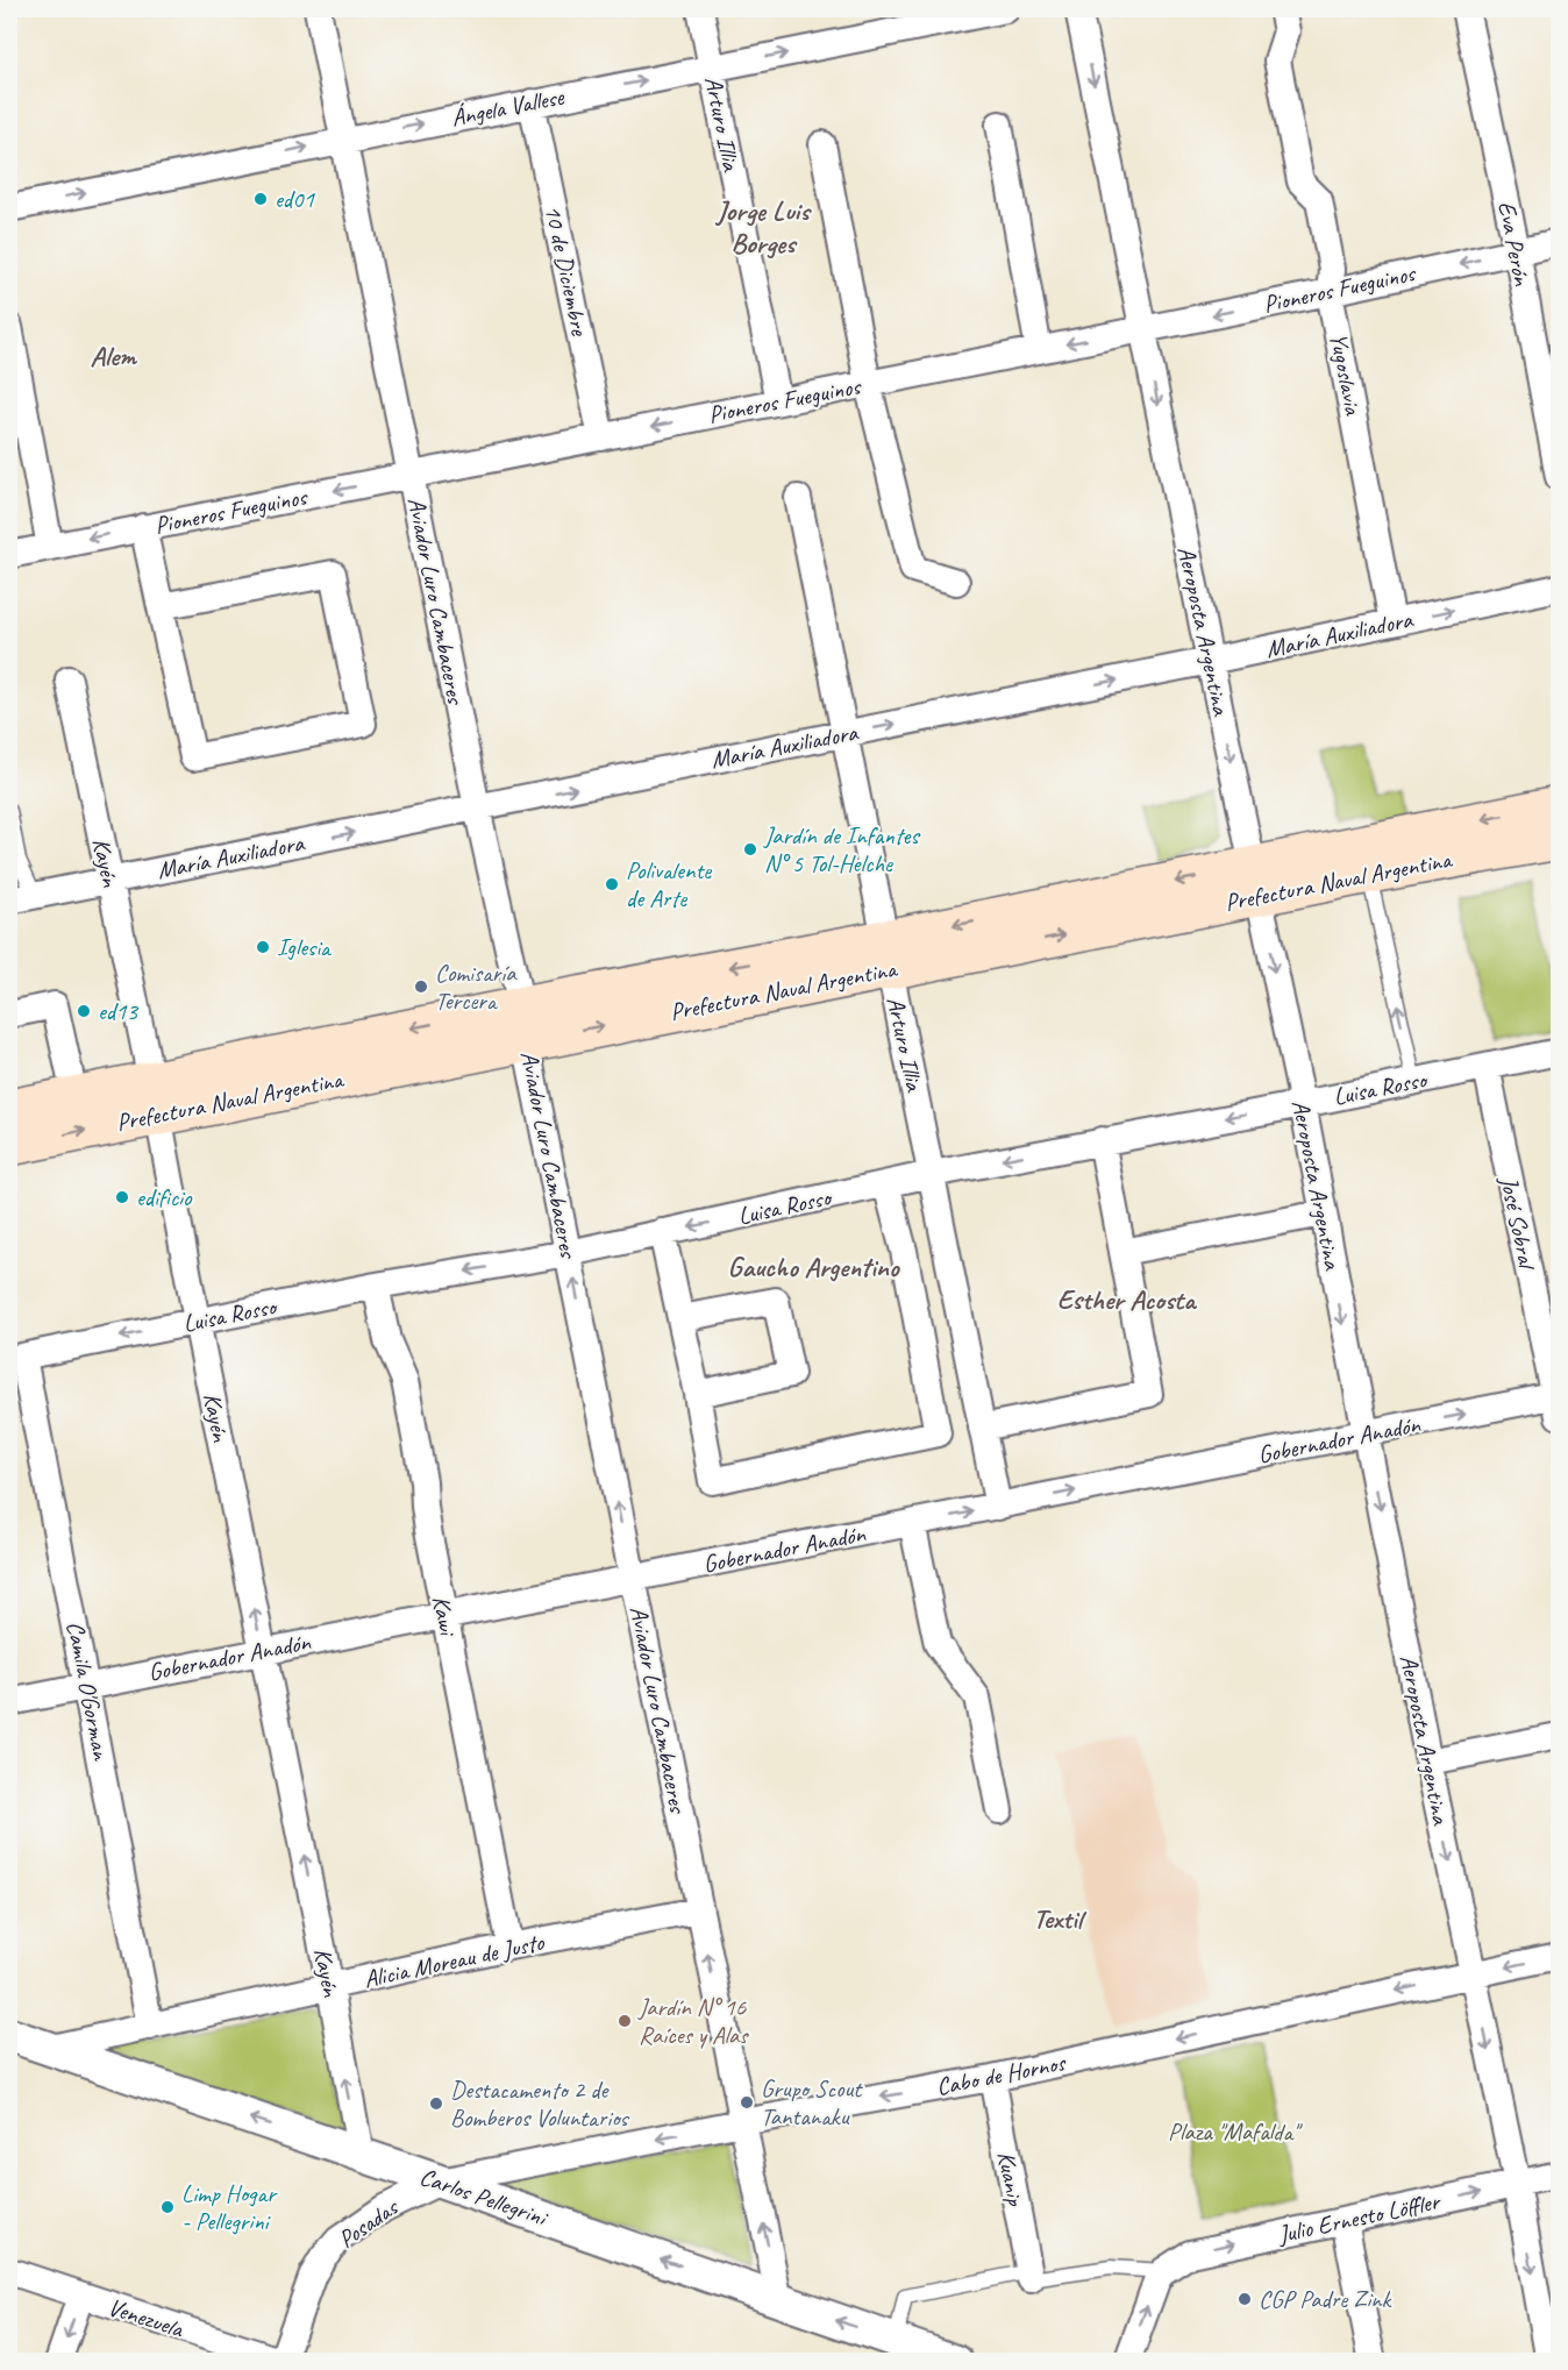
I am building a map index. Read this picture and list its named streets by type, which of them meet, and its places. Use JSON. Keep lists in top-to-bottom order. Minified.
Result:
{"streets":{"main road":["Prefectura Naval Argentina"],"street":["Ángela Vallese","Arturo Illia","Eva Perón","10 de Diciembre","Pioneros Fueguinos","Yugoslavia","Aviador Luro Cambaceres","Aeroposta Argentina","María Auxiliadora","Kayén","Luisa Rosso","José Sobral","Gobernador Anadón","Kawi","Camila O'Gorman","Alicia Moreau de Justo","Cabo de Hornos","Kuanip","Carlos Pellegrini","Julio Ernesto Löffler","Posadas","Venezuela"]},"crossings":[["Ángela Vallese","Arturo Illia"],["Ángela Vallese","10 de Diciembre"],["Ángela Vallese","Aviador Luro Cambaceres"],["Arturo Illia","Pioneros Fueguinos"],["Arturo Illia","María Auxiliadora"],["Arturo Illia","Prefectura Naval Argentina"],["Arturo Illia","Luisa Rosso"],["Arturo Illia","Gobernador Anadón"],["Eva Perón","Pioneros Fueguinos"],["10 de Diciembre","Pioneros Fueguinos"],["Pioneros Fueguinos","Yugoslavia"],["Pioneros Fueguinos","Aviador Luro Cambaceres"],["Pioneros Fueguinos","Aeroposta Argentina"],["Yugoslavia","María Auxiliadora"],["Aviador Luro Cambaceres","María Auxiliadora"],["Aviador Luro Cambaceres","Prefectura Naval Argentina"],["Aviador Luro Cambaceres","Luisa Rosso"],["Aviador Luro Cambaceres","Gobernador Anadón"],["Aviador Luro Cambaceres","Alicia Moreau de Justo"],["Aviador Luro Cambaceres","Cabo de Hornos"],["Aviador Luro Cambaceres","Carlos Pellegrini"],["Aeroposta Argentina","María Auxiliadora"],["Aeroposta Argentina","Prefectura Naval Argentina"],["Aeroposta Argentina","Luisa Rosso"],["Aeroposta Argentina","Gobernador Anadón"],["Aeroposta Argentina","Cabo de Hornos"],["Aeroposta Argentina","Julio Ernesto Löffler"],["María Auxiliadora","Kayén"],["Kayén","Prefectura Naval Argentina"],["Kayén","Luisa Rosso"],["Kayén","Gobernador Anadón"],["Kayén","Alicia Moreau de Justo"],["Kayén","Carlos Pellegrini"],["Luisa Rosso","José Sobral"],["Luisa Rosso","Kawi"],["Luisa Rosso","Camila O'Gorman"],["José Sobral","Gobernador Anadón"],["Gobernador Anadón","Kawi"],["Gobernador Anadón","Camila O'Gorman"],["Kawi","Alicia Moreau de Justo"],["Camila O'Gorman","Alicia Moreau de Justo"],["Alicia Moreau de Justo","Carlos Pellegrini"],["Cabo de Hornos","Kuanip"],["Cabo de Hornos","Carlos Pellegrini"],["Cabo de Hornos","Posadas"],["Carlos Pellegrini","Posadas"],["Posadas","Venezuela"]],"one_way":["Ángela Vallese","Pioneros Fueguinos","Aeroposta Argentina","María Auxiliadora","Kayén","Luisa Rosso","Cabo de Hornos","Carlos Pellegrini","Julio Ernesto Löffler"],"districts":["Jorge Luis Borges","Alem","Gaucho Argentino","Esther Acosta","Textil"],"parks":["Plaza \"Mafalda\""],"places":["ed01","Jardín de Infantes N° 5 Tol-Helche","Polivalente de Arte","Iglesia","Comisaría Tercera","ed13","edificio","Jardín N° 16 Raíces y Alas","Grupo Scout Tantanaku","Destacamento 2 de Bomberos Voluntarios","Limp Hogar - Pellegrini","CGP Padre Zink"]}
